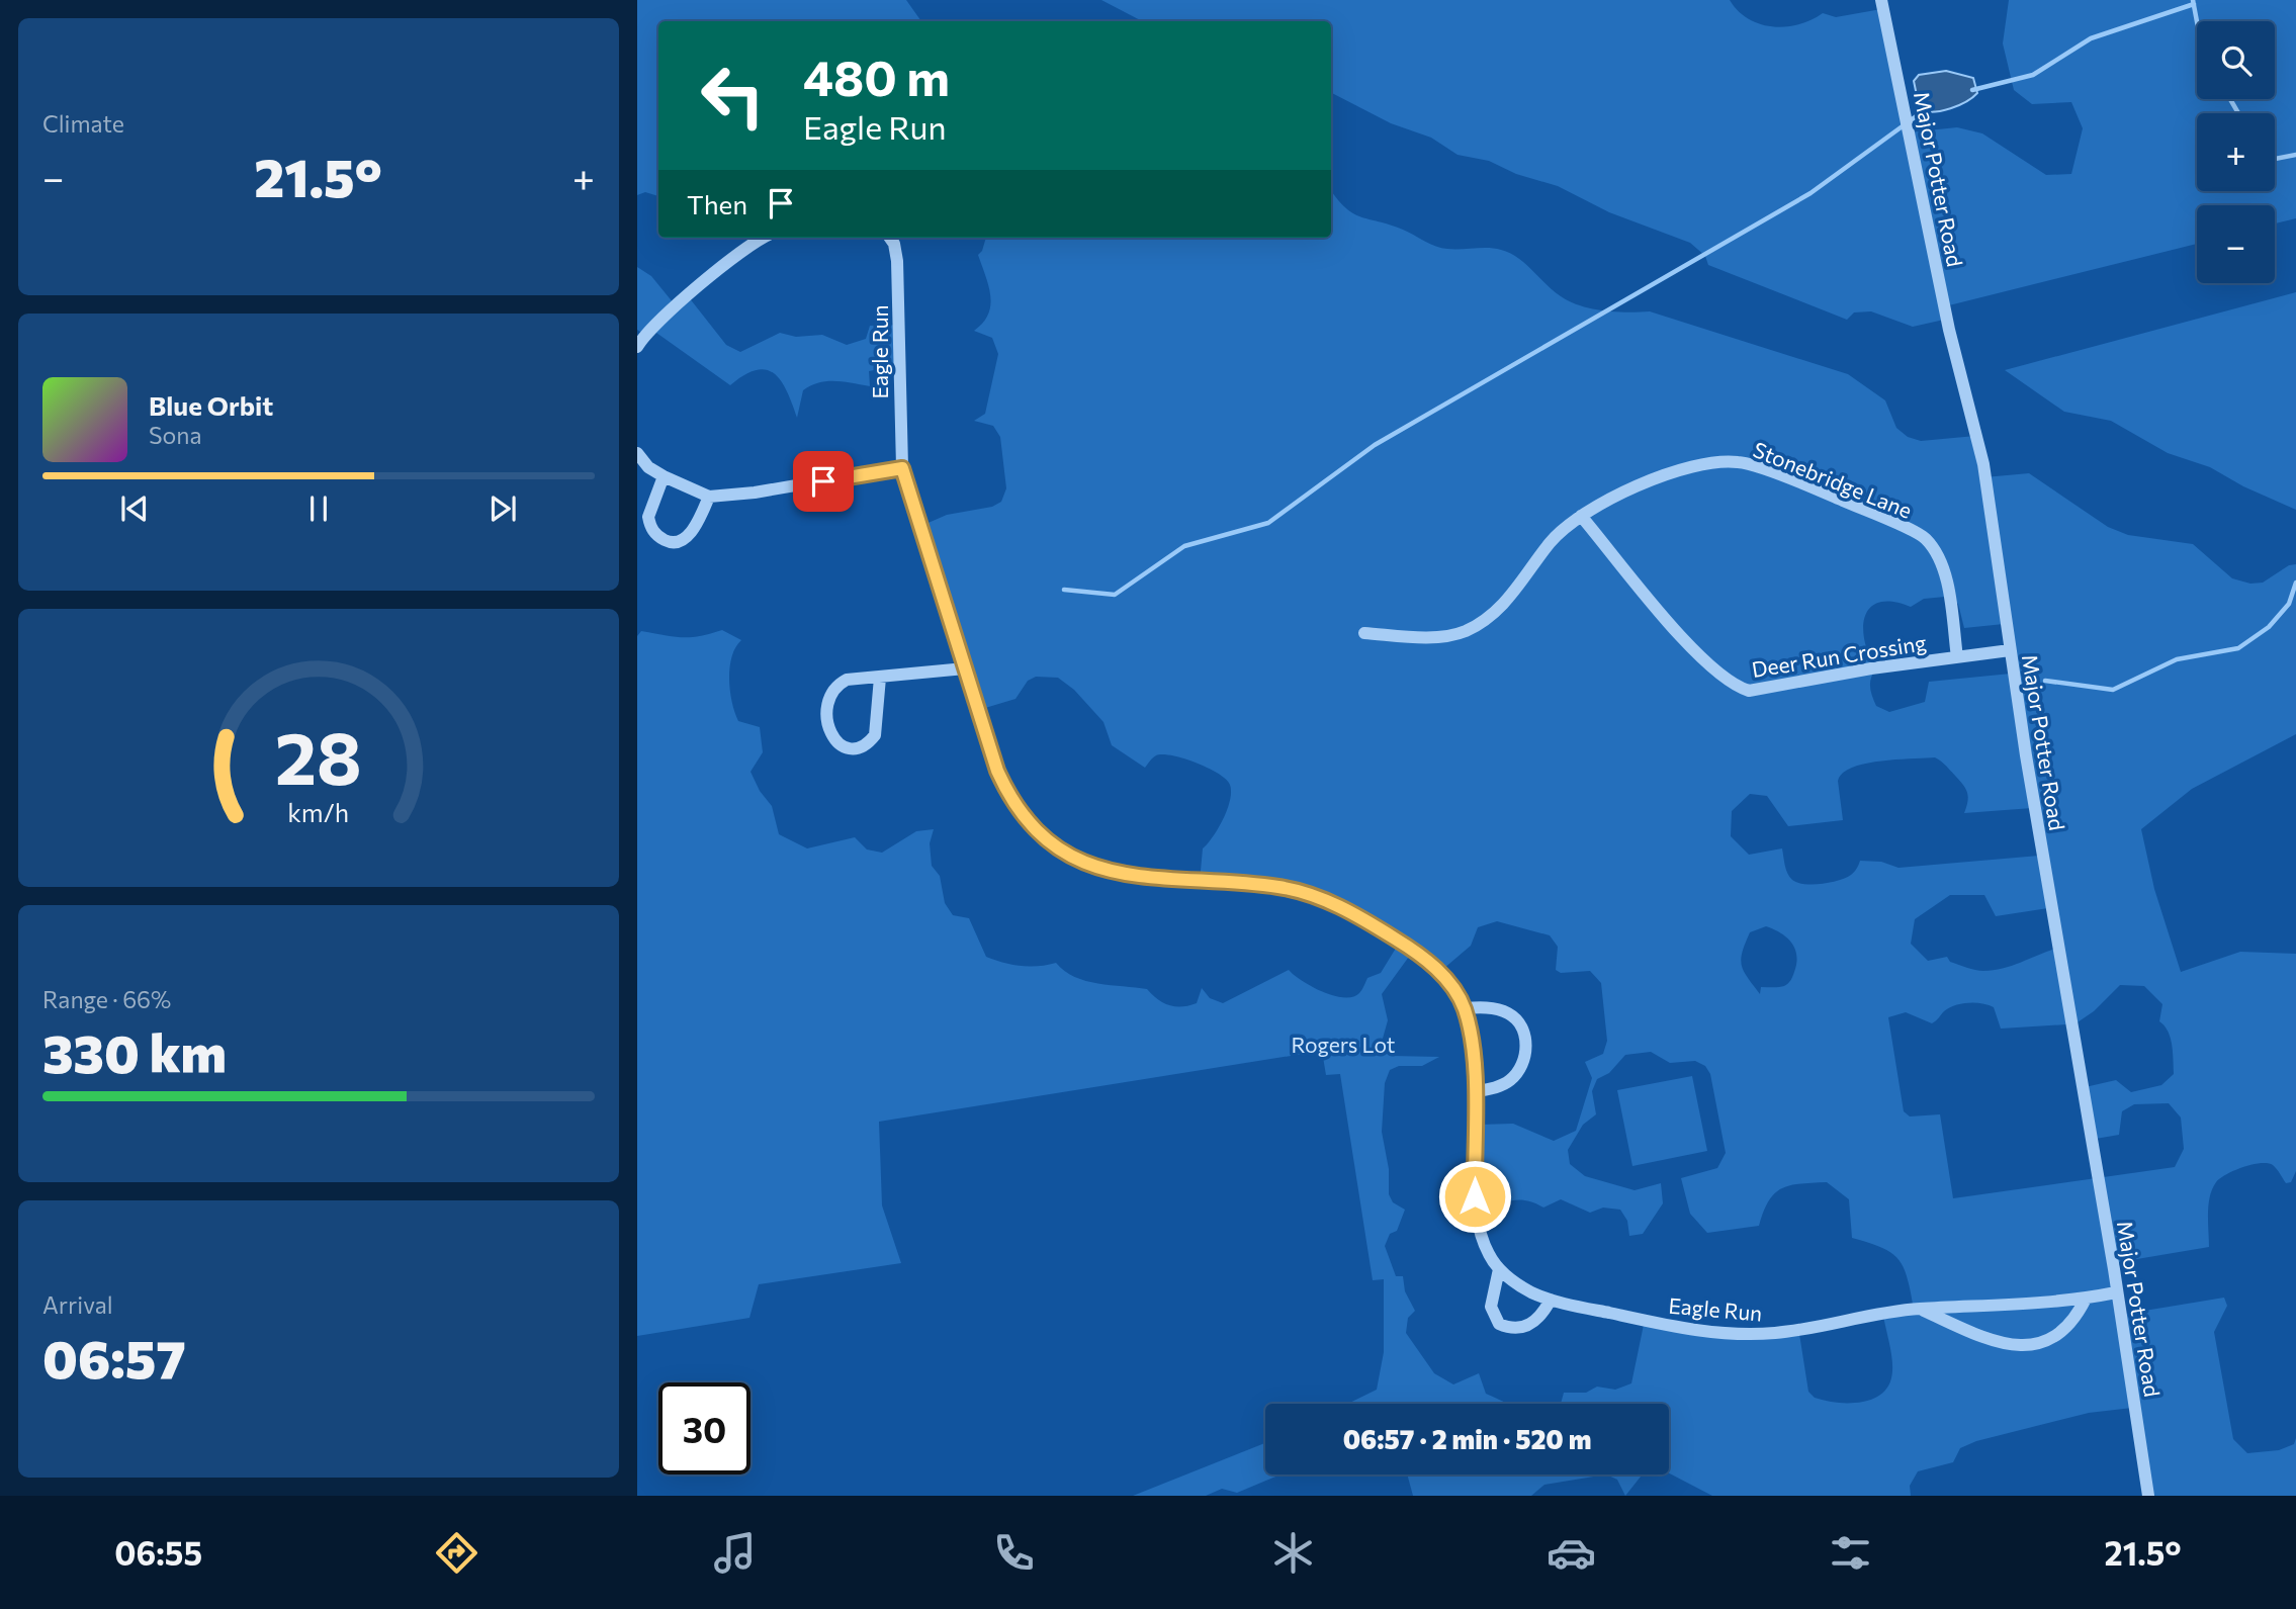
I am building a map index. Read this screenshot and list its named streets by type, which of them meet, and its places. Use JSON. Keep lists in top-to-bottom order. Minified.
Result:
{"streets":{"street":["Major Potter Road","Eagle Run","Stonebridge Lane","Deer Run Crossing"]},"crossings":[["Major Potter Road","Eagle Run"],["Major Potter Road","Deer Run Crossing"],["Stonebridge Lane","Deer Run Crossing"]],"parks":["Rogers Lot"],"page":{"tile":["Climate",["Range · 66%","330 km"],["Arrival","06:57"]],"map_buttons":["+","−"],"turn":["480 m","Eagle Run"],"heat":["−","21.5°","+"],"then":"Then","song":["Blue Orbit","Sona"],"limit":"30","trip":"06:57 · 2 min · 520 m","tabs":["06:55","21.5°"],"gauge":["28","km/h"]}}
